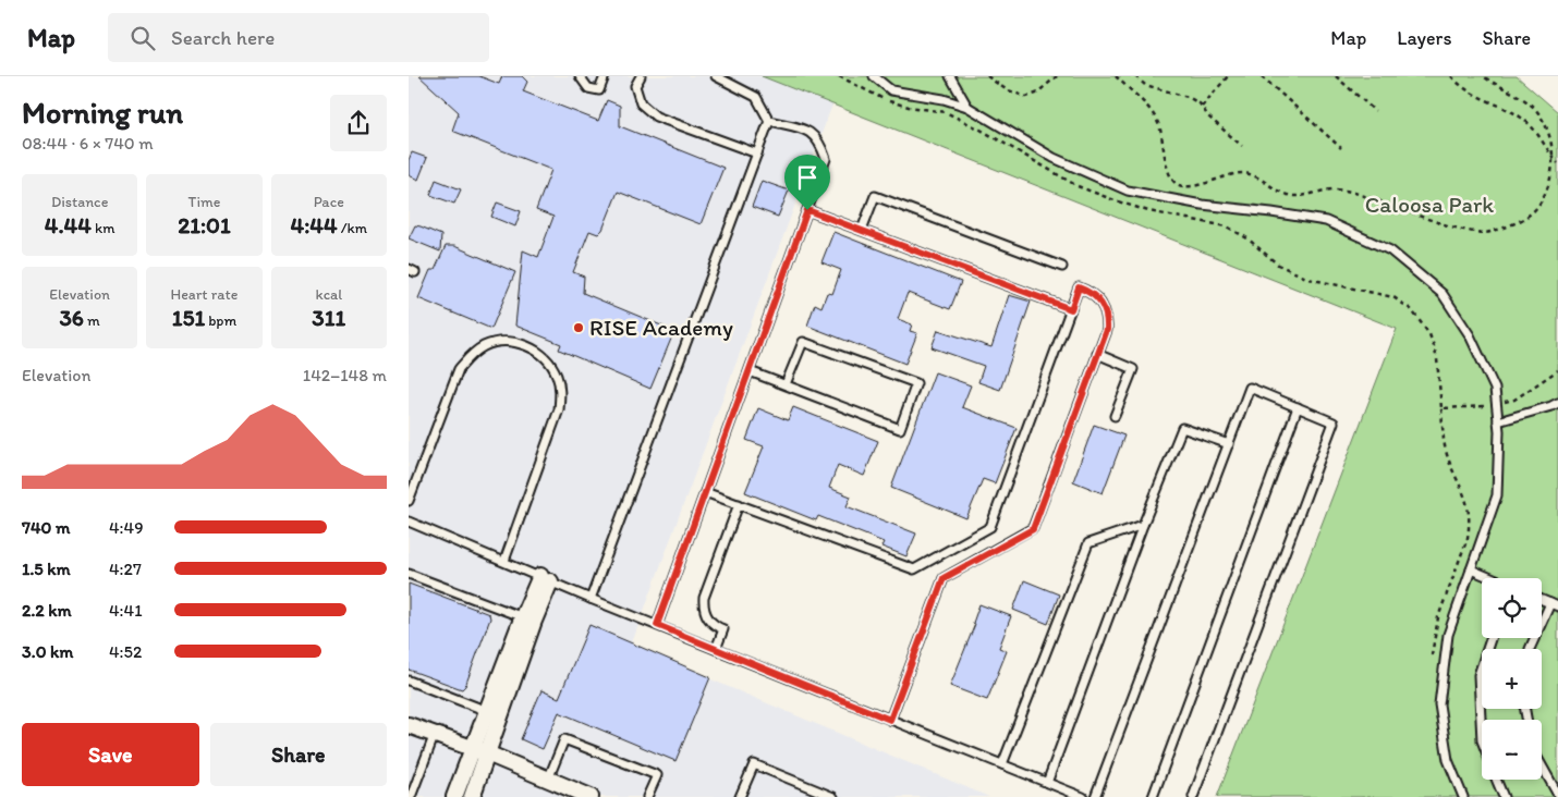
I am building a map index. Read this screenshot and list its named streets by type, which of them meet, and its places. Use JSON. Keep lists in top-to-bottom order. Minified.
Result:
{"parks":["Caloosa Park"],"places":["RISE Academy"],"page":{"header":"Map","search":"Search here","nav":["Map","Layers","Share"],"heading":["Morning run","08:44 · 6 × 740 m"],"stats":[["Distance","4.44 km"],["Time","21:01"],["Pace","4:44 /km"],["Elevation","36 m"],["Heart rate","151 bpm"],["kcal","311"]],"chart":["Elevation","142–148 m"],"list":[{"name":"740 m","note":"4:49"},{"name":"1.5 km","note":"4:27"},{"name":"2.2 km","note":"4:41"},{"name":"3.0 km","note":"4:52"}],"map_buttons":["+","−"],"buttons":["Save","Share"]}}
